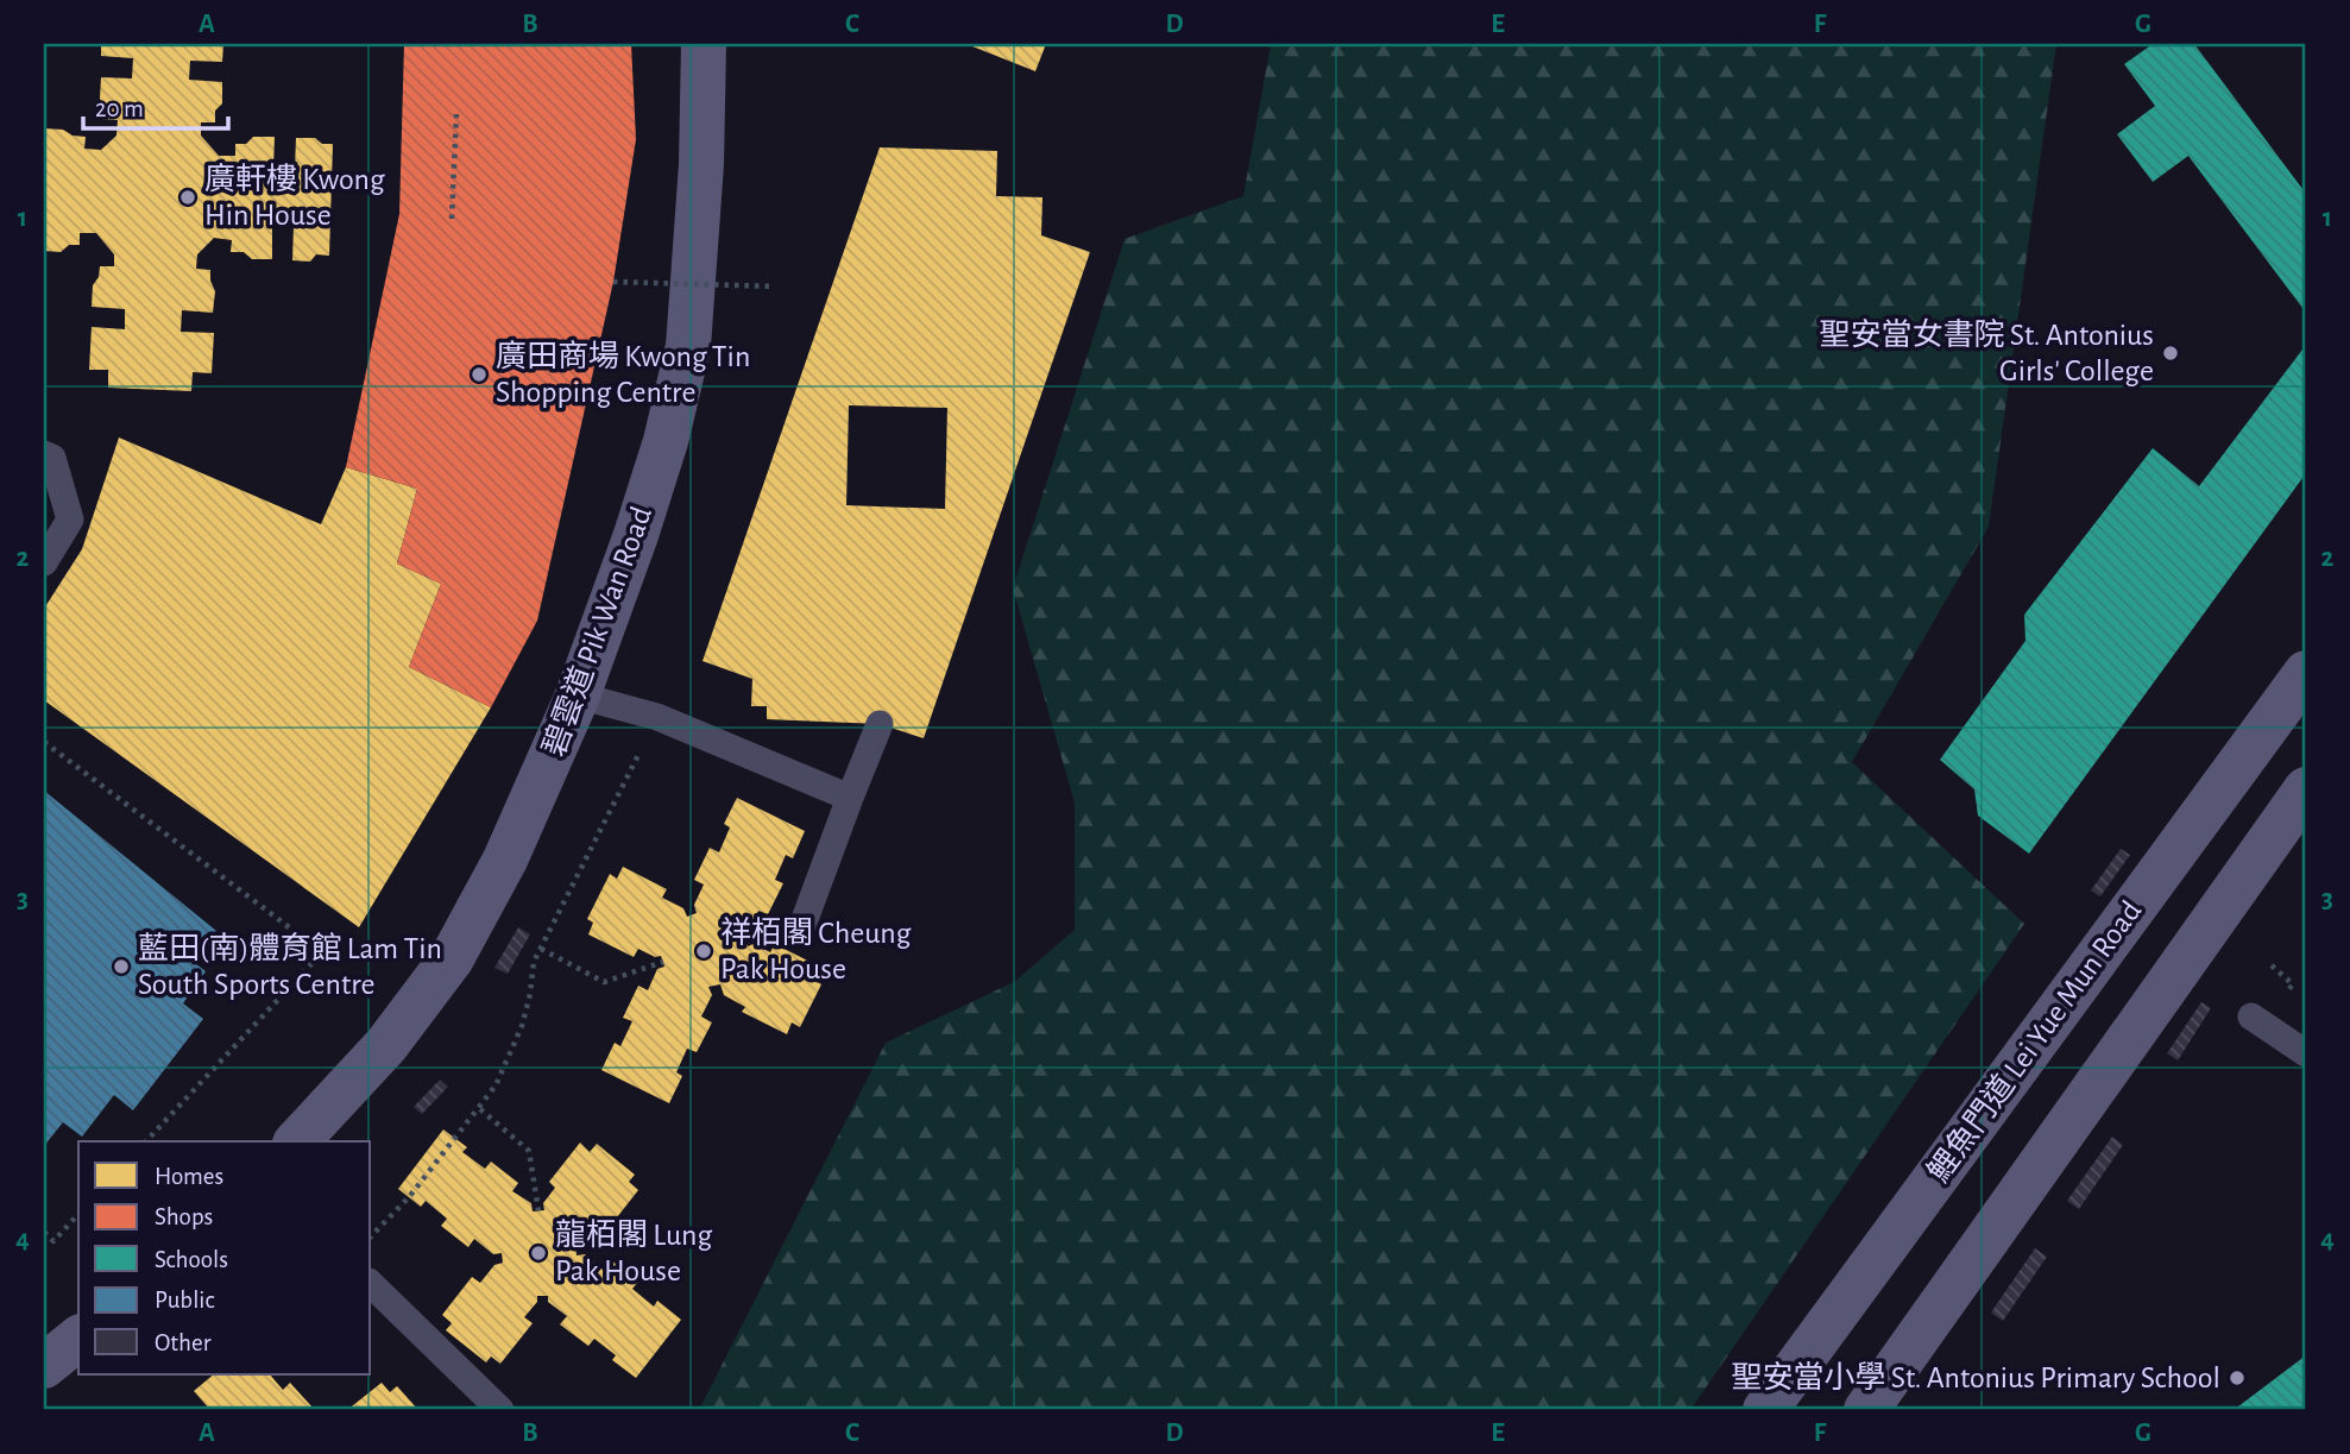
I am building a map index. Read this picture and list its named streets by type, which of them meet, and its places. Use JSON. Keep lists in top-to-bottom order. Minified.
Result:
{"streets":{"main road":["碧雲道 Pik Wan Road","鯉魚門道 Lei Yue Mun Road"]},"places":["廣軒樓 Kwong Hin House","聖安當女書院 St. Antonius Girls' College","廣田商場 Kwong Tin Shopping Centre","祥栢閣 Cheung Pak House","藍田(南)體育館 Lam Tin South Sports Centre","龍栢閣 Lung Pak House","聖安當小學 St. Antonius Primary School"],"legend":["Homes","Shops","Schools","Public","Other"],"scale_bar":"20 m","grid":{"columns":["A","B","C","D","E","F","G"],"rows":["1","2","3","4"]}}
